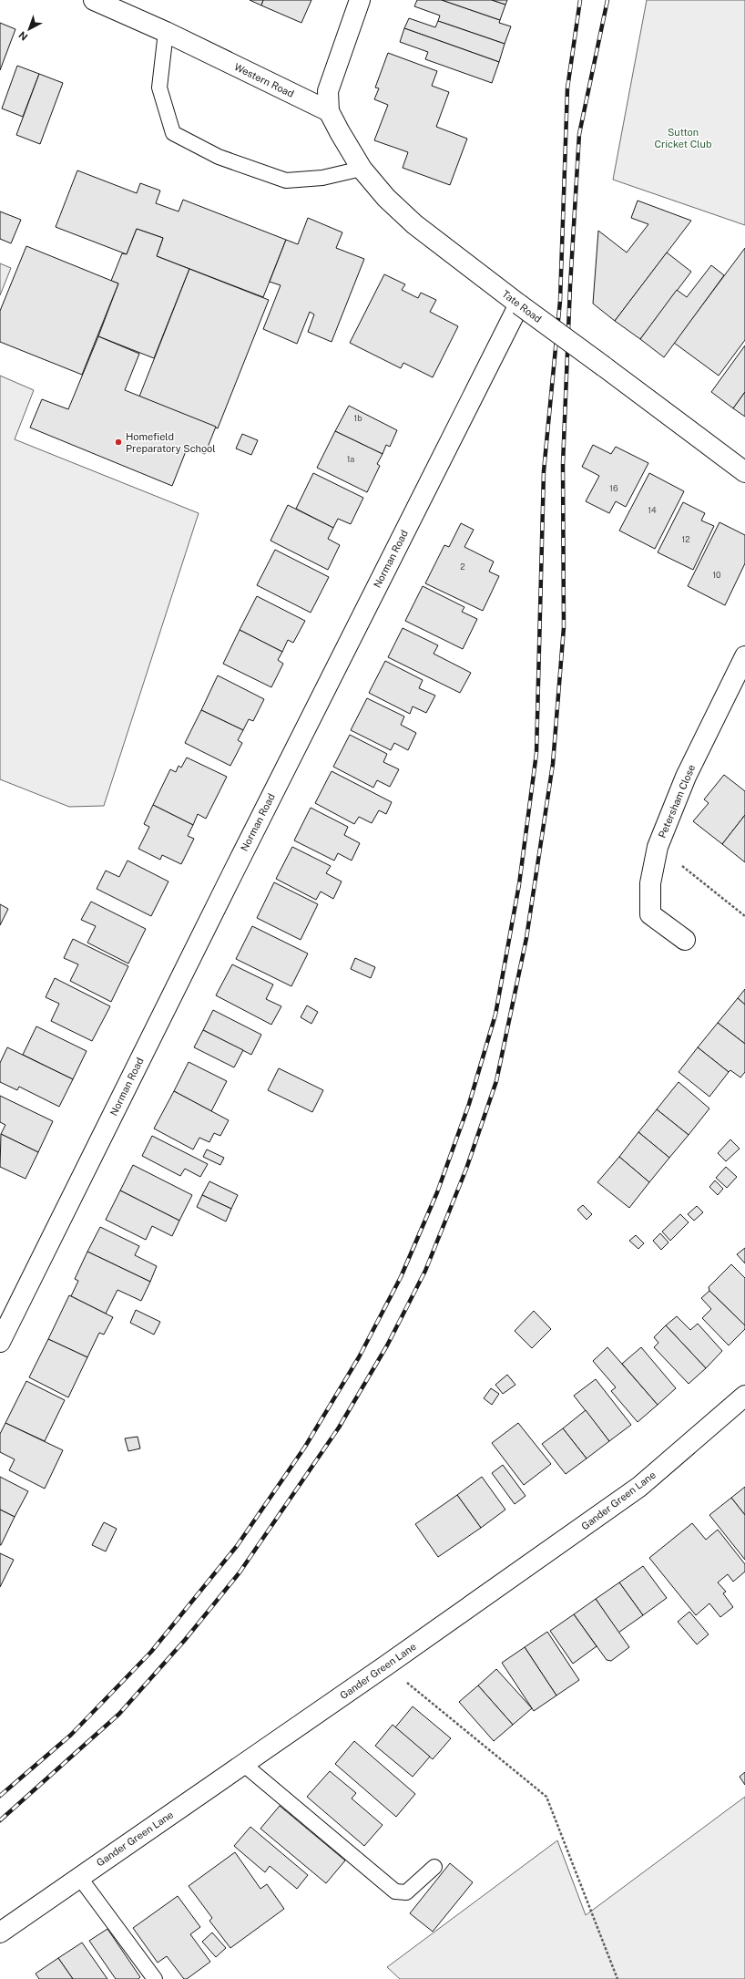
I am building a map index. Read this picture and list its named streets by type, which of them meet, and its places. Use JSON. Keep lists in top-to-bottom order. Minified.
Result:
{"streets":{"street":["Western Road","Tate Road","Norman Road","Petersham Close","Gander Green Lane"]},"crossings":[["Western Road","Tate Road"],["Tate Road","Norman Road"]],"parks":["Sutton Cricket Club"],"places":["Homefield Preparatory School"],"house_numbers":["1b","1a","16","14","12","2","10"],"north":"bottom left"}
